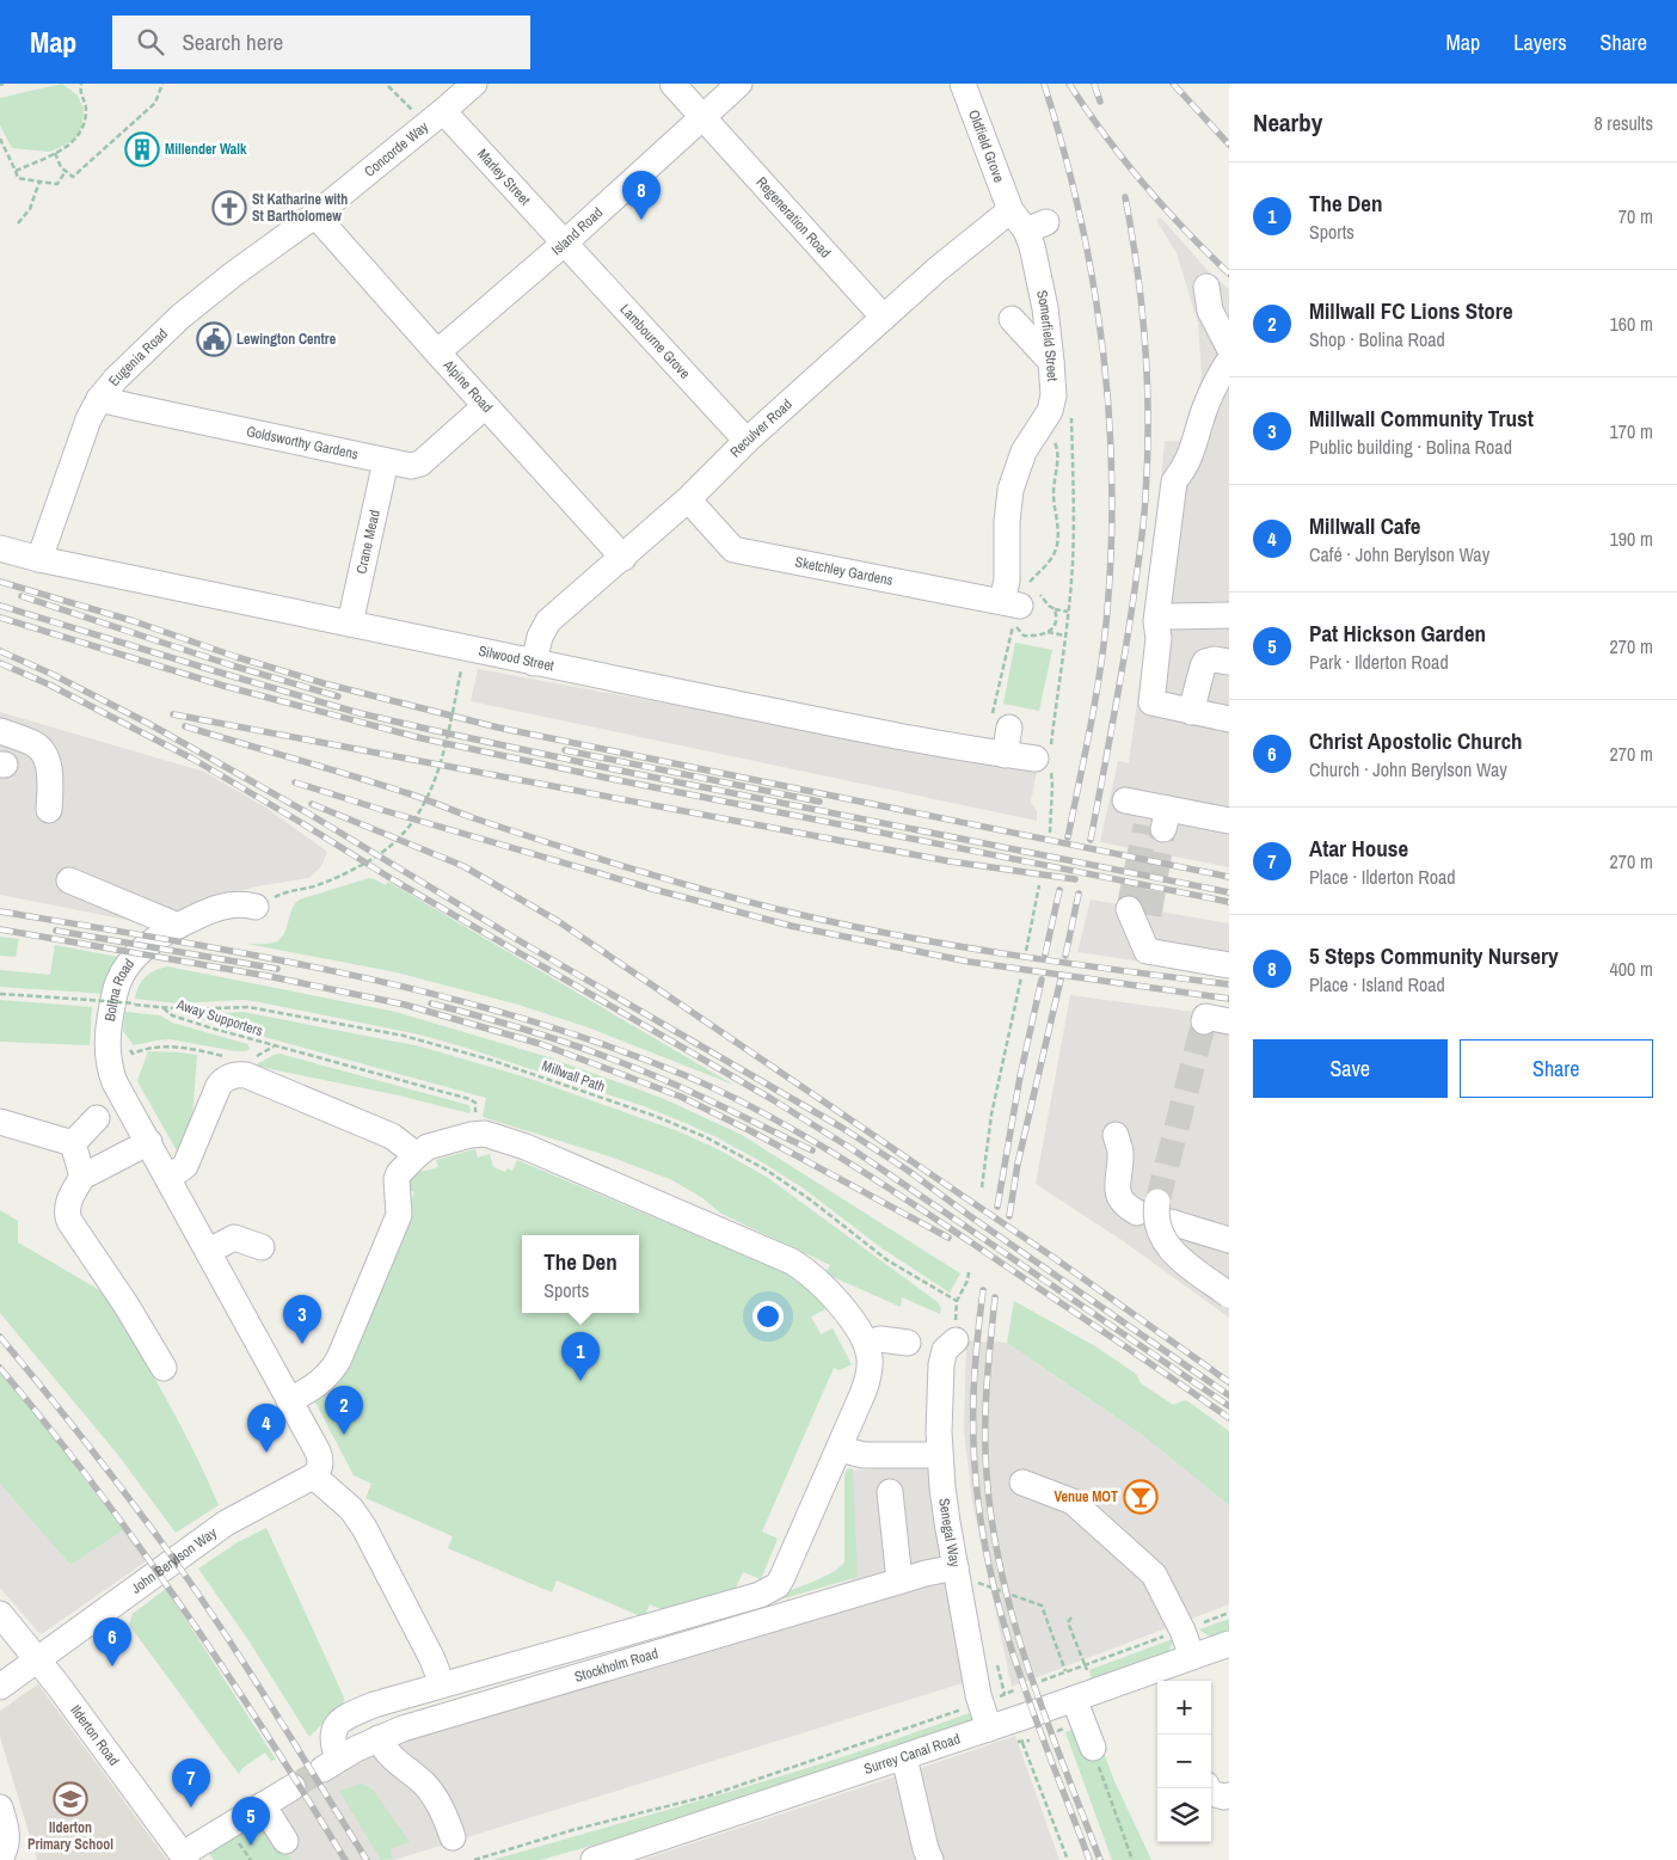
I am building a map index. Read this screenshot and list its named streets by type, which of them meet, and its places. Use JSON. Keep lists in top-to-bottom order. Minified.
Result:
{"streets":{"street":["Oldfield Grove","Concorde Way","Marley Street","Regeneration Road","Island Road","Somerfield Street","Lambourne Grove","Eugenia Road","Alpine Road","Reculver Road","Goldsworthy Gardens","Crane Mead","Sketchley Gardens","Silwood Street","Bolina Road","Senegal Way","John Berylson Way","Stockholm Road","Ilderton Road","Surrey Canal Road"],"path":["Away Supporters","Millwall Path"]},"crossings":[["Oldfield Grove","Somerfield Street"],["Oldfield Grove","Reculver Road"],["Concorde Way","Marley Street"],["Concorde Way","Eugenia Road"],["Concorde Way","Alpine Road"],["Marley Street","Island Road"],["Marley Street","Lambourne Grove"],["Regeneration Road","Island Road"],["Regeneration Road","Reculver Road"],["Island Road","Lambourne Grove"],["Island Road","Alpine Road"],["Somerfield Street","Reculver Road"],["Somerfield Street","Sketchley Gardens"],["Lambourne Grove","Reculver Road"],["Eugenia Road","Alpine Road"],["Eugenia Road","Goldsworthy Gardens"],["Eugenia Road","Silwood Street"],["Alpine Road","Reculver Road"],["Alpine Road","Goldsworthy Gardens"],["Reculver Road","Sketchley Gardens"],["Reculver Road","Silwood Street"],["Goldsworthy Gardens","Crane Mead"],["Crane Mead","Silwood Street"],["Bolina Road","John Berylson Way"],["Away Supporters","Millwall Path"],["Senegal Way","Stockholm Road"],["Senegal Way","Surrey Canal Road"],["John Berylson Way","Ilderton Road"]],"places":{"building":["Millender Walk"],"church":["St Katharine with St Bartholomew"],"public building":["Lewington Centre"],"bar":["Venue MOT"],"school or university":["Ilderton Primary School"]},"page":{"header":"Map","search":"Search here","nav":["Map","Layers","Share"],"heading":["Nearby","8 results"],"list":[{"mark":"1","name":"The Den","note":"Sports","value":"70 m"},{"mark":"2","name":"Millwall FC Lions Store","note":"Shop · Bolina Road","value":"160 m"},{"mark":"3","name":"Millwall Community Trust","note":"Public building · Bolina Road","value":"170 m"},{"mark":"4","name":"Millwall Cafe","note":"Café · John Berylson Way","value":"190 m"},{"mark":"5","name":"Pat Hickson Garden","note":"Park · Ilderton Road","value":"270 m"},{"mark":"6","name":"Christ Apostolic Church","note":"Church · John Berylson Way","value":"270 m"},{"mark":"7","name":"Atar House","note":"Place · Ilderton Road","value":"270 m"},{"mark":"8","name":"5 Steps Community Nursery","note":"Place · Island Road","value":"400 m"}],"pins":["8","3","1","2","4","6","7","5"],"buttons":["Save","Share"],"popup":["The Den","Sports"],"map_buttons":["+","−"]}}
